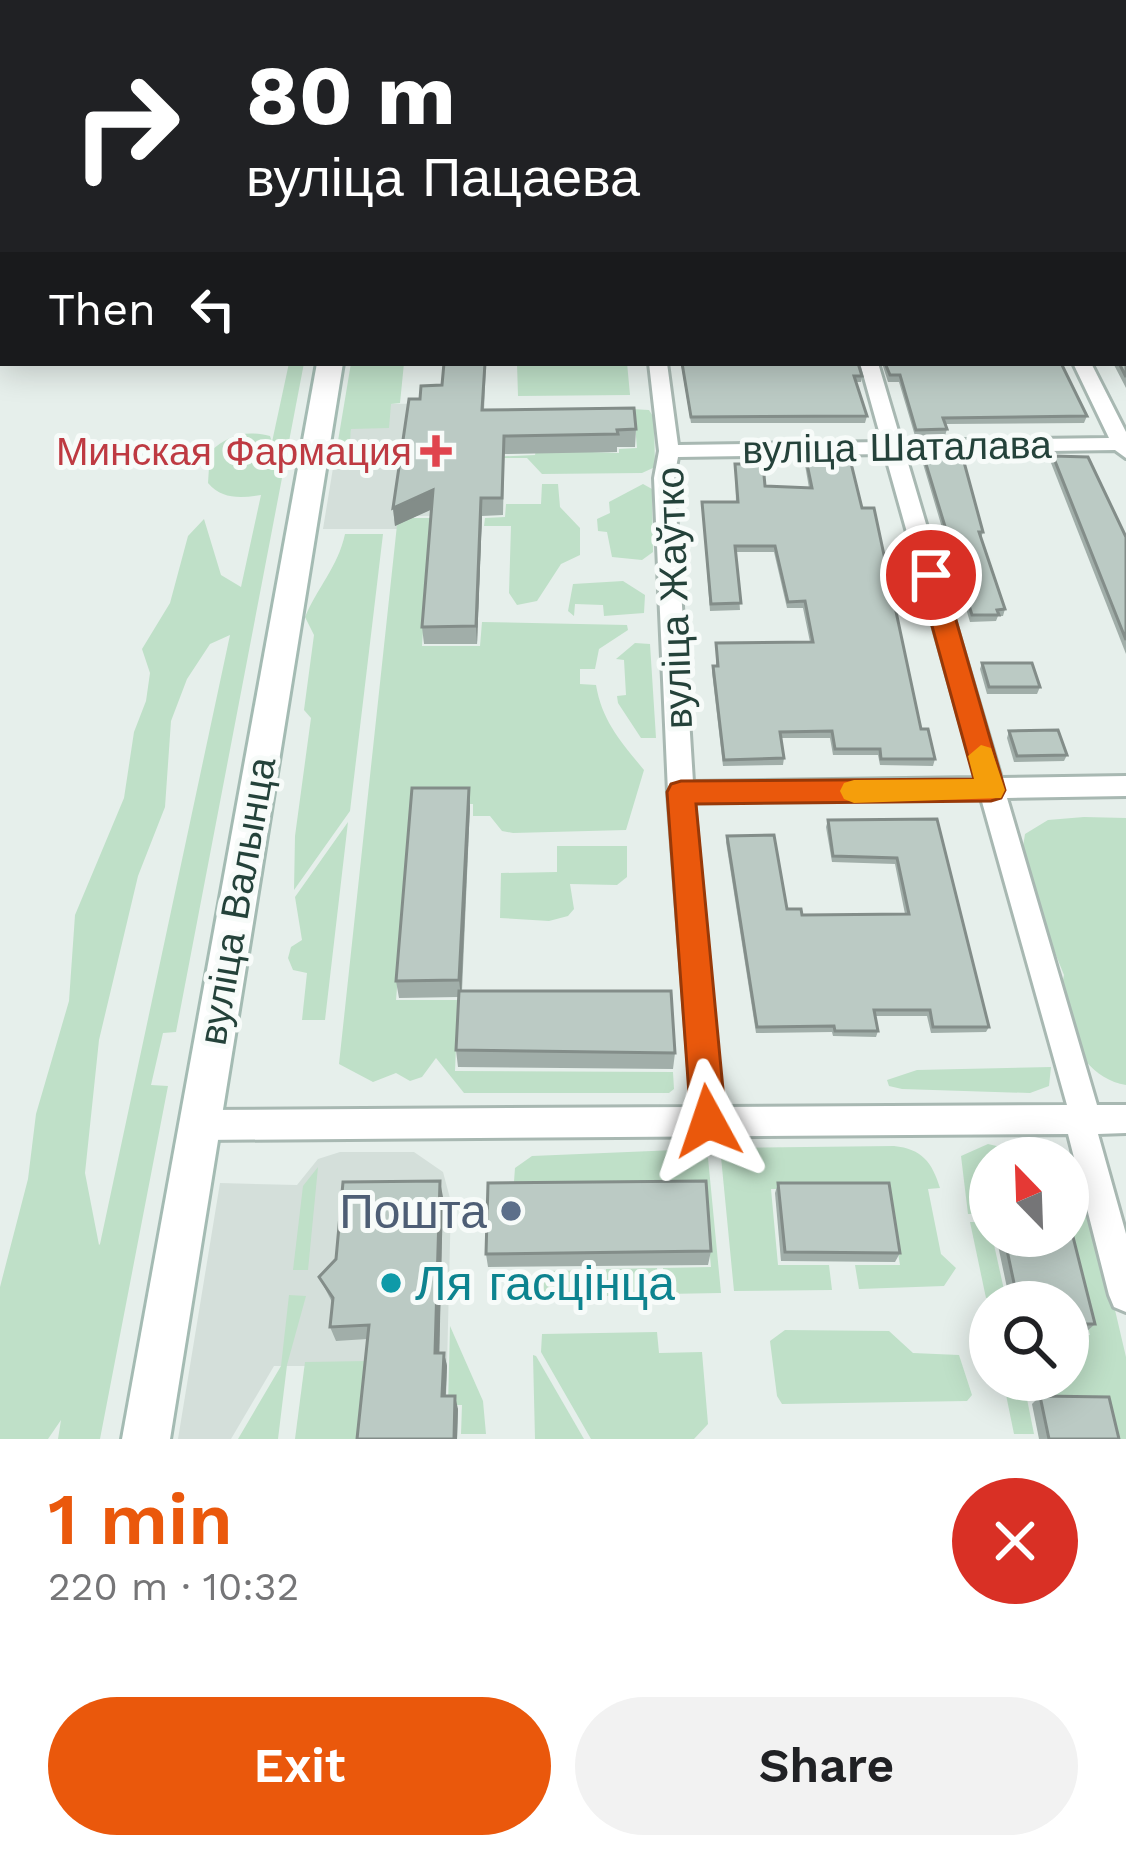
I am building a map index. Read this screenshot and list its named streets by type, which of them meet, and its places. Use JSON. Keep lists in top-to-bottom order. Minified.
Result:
{"streets":{"main road":["вуліца Валынца"],"street":["вуліца Шаталава","вуліца Жаўтко"]},"crossings":[["вуліца Шаталава","вуліца Жаўтко"]],"places":{"health":["Минская Фармация"],"other":["Пошта","Ля гасцінца"]},"north":"top left","page":{"turn":["80 m","вуліца Пацаева"],"then":"Then","heading":["1 min","220 m · 10:32"],"buttons":["Exit","Share"]}}
